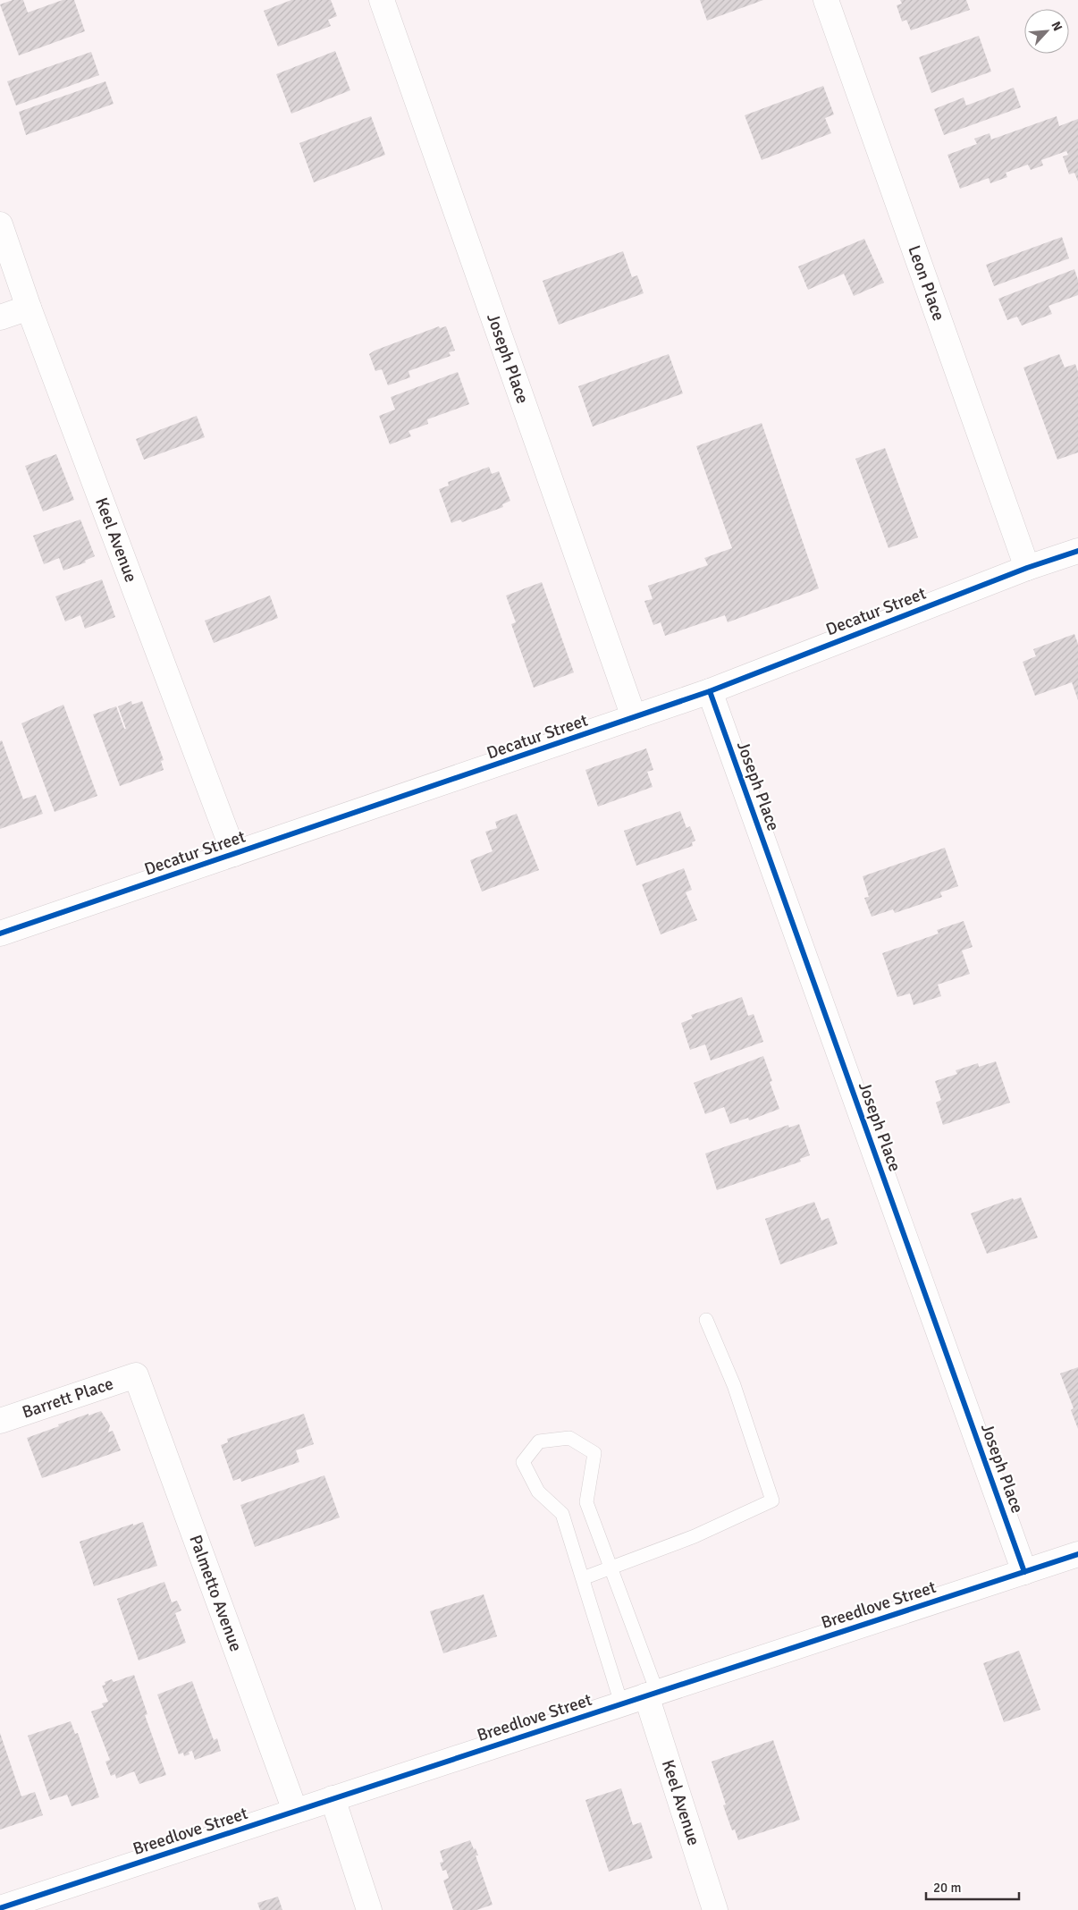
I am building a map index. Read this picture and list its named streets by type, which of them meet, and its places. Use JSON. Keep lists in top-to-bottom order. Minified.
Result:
{"streets":{"street":["Leon Place","Joseph Place","Keel Avenue","Decatur Street","Barrett Place","Palmetto Avenue","Breedlove Street"]},"crossings":[["Leon Place","Decatur Street"],["Joseph Place","Decatur Street"],["Joseph Place","Breedlove Street"],["Keel Avenue","Decatur Street"],["Keel Avenue","Breedlove Street"],["Barrett Place","Palmetto Avenue"],["Palmetto Avenue","Breedlove Street"]],"scale_bar":"20 m","north":"top right"}
